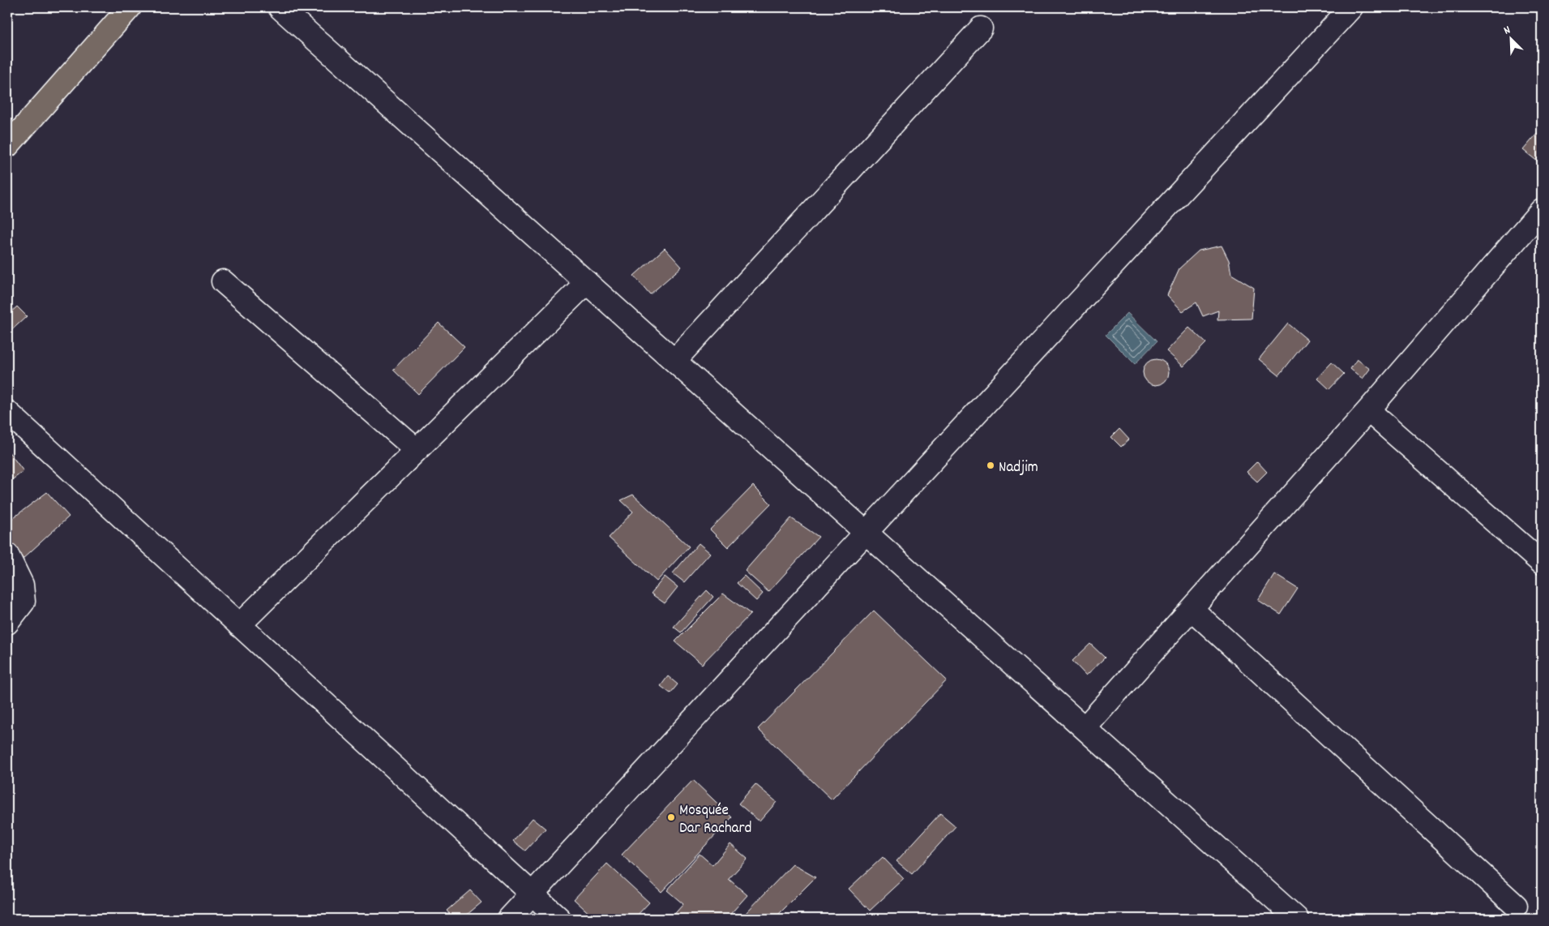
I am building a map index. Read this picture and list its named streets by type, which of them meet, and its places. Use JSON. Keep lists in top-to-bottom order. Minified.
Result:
{"places":["Nadjim","Mosquée Dar Rachard"],"north":"top left"}
